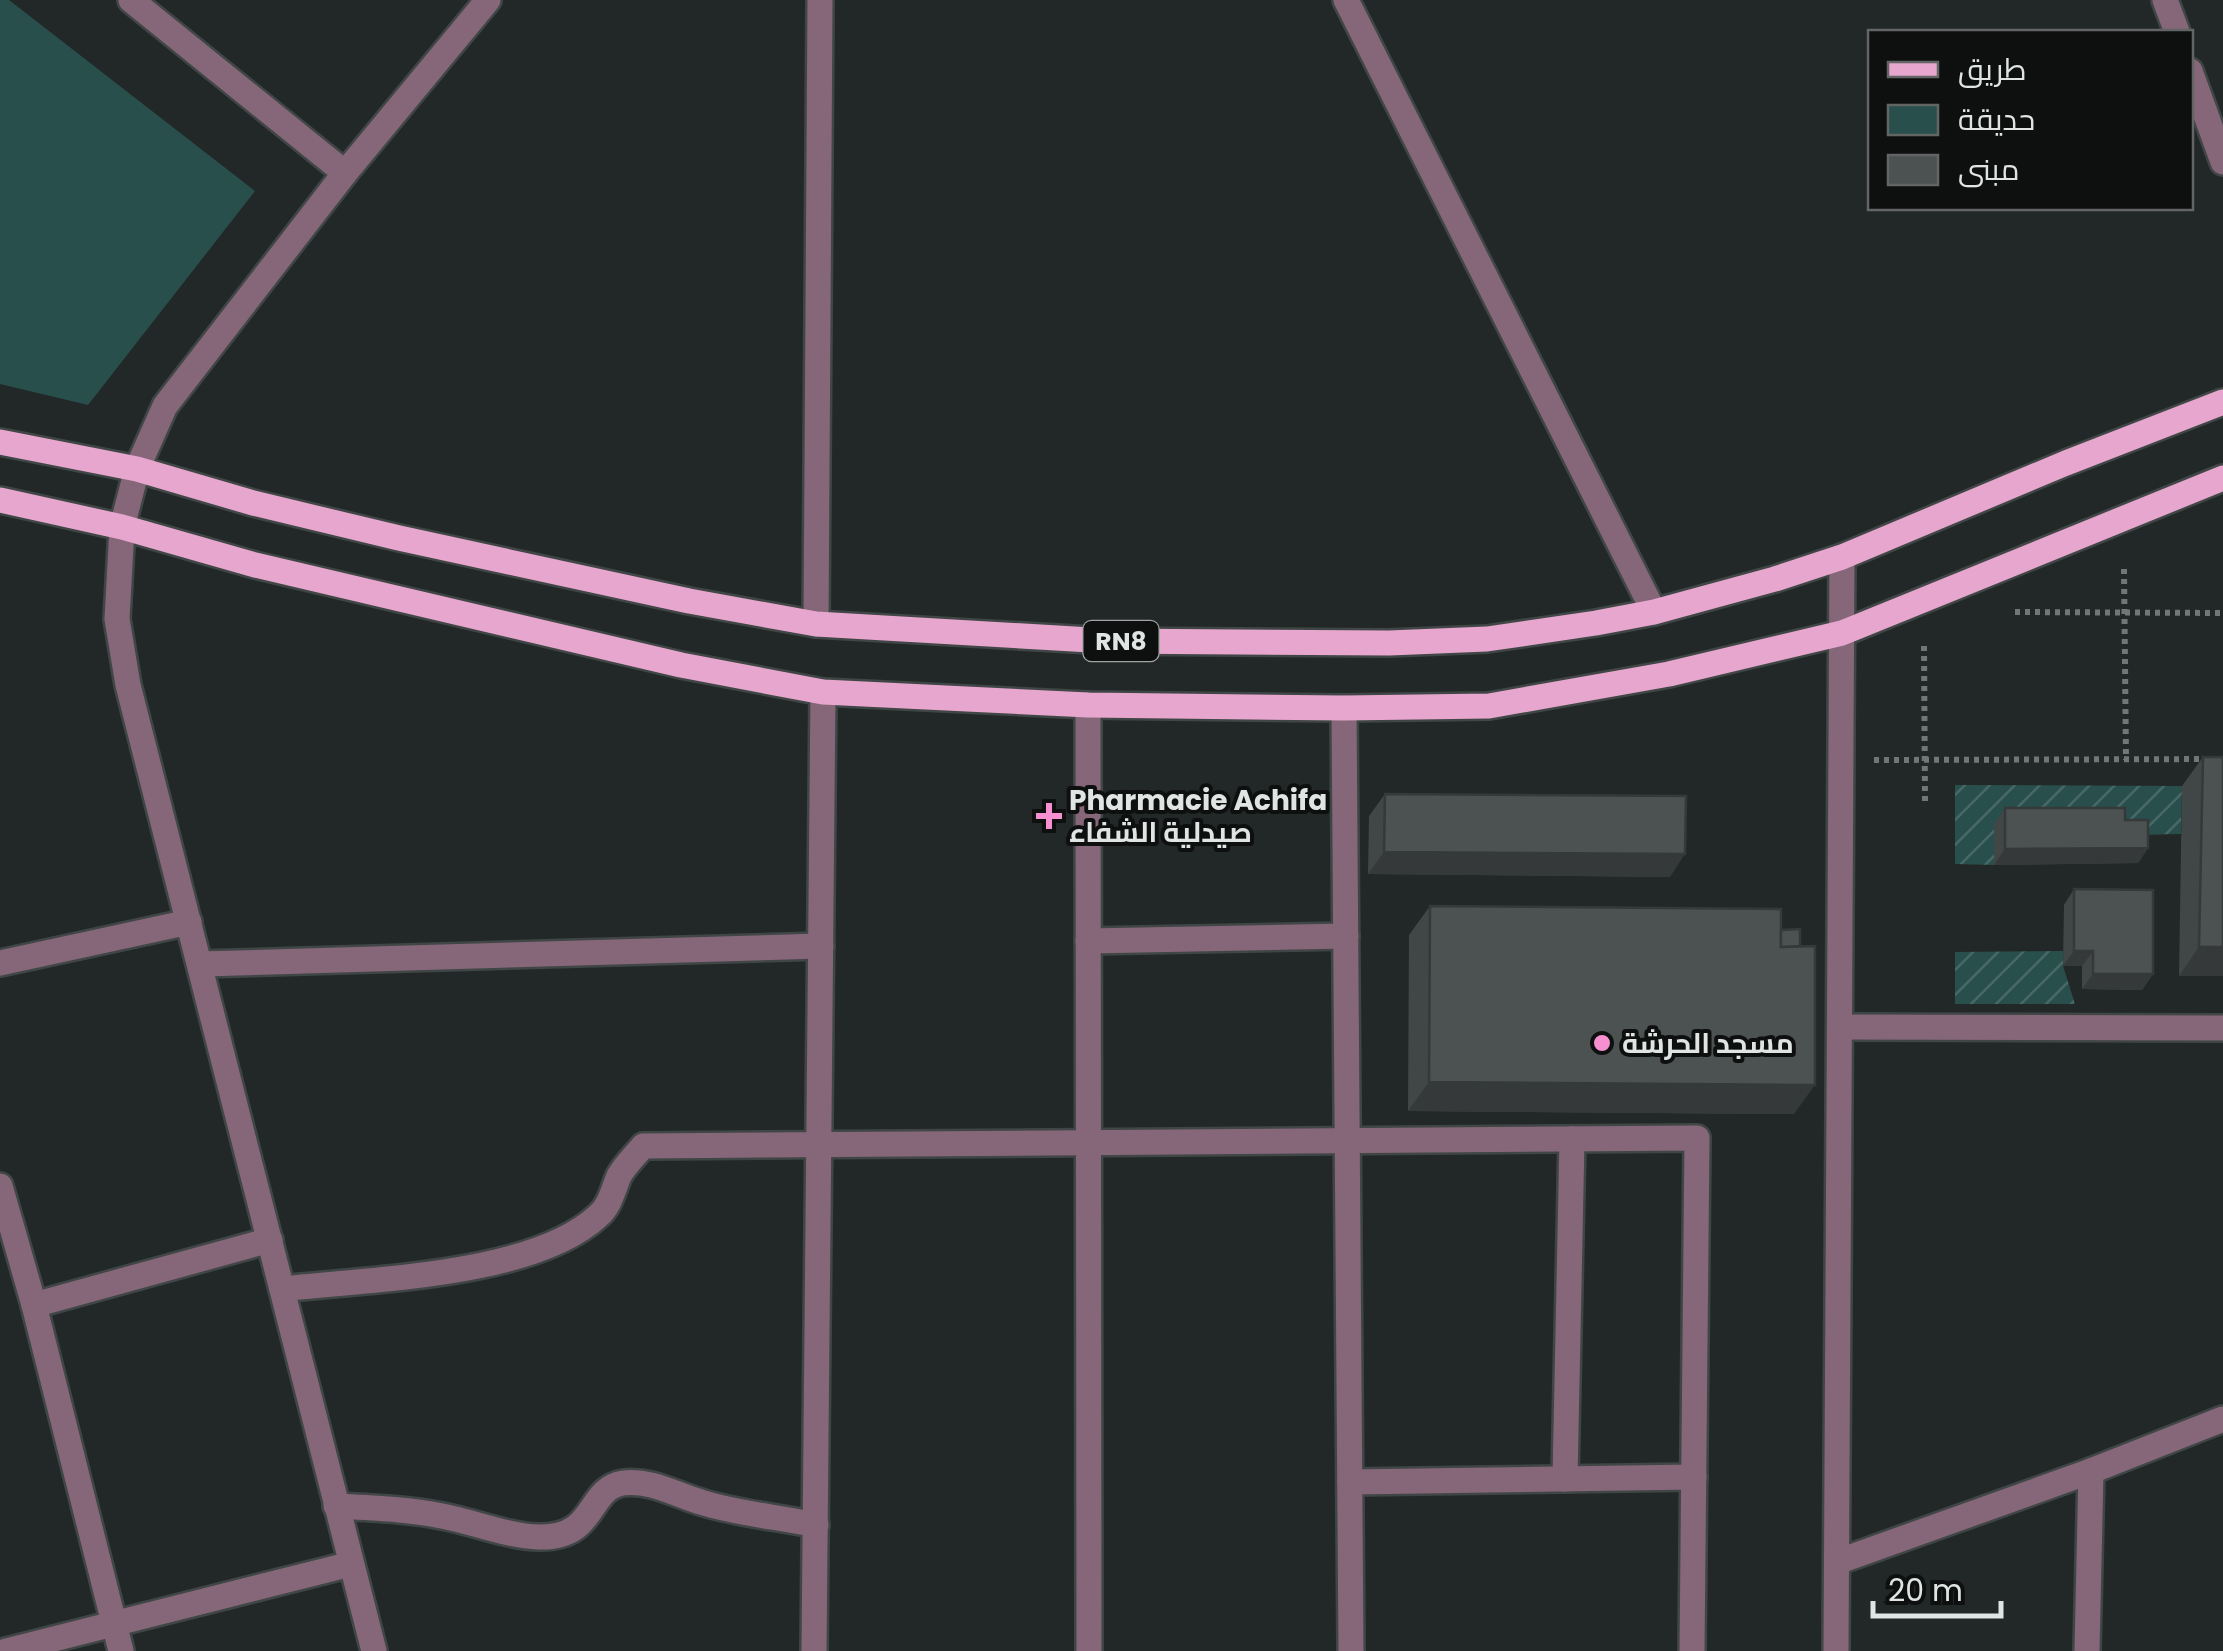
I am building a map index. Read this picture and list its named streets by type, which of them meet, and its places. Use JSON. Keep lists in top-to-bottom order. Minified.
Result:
{"streets":{"main road":["RN8"]},"places":{"health":["Pharmacie Achifa صيدلية الشفاء"],"other":["مسجد الحرشة"]},"legend":["طريق","حديقة","مبنى"],"scale_bar":"20 m"}
